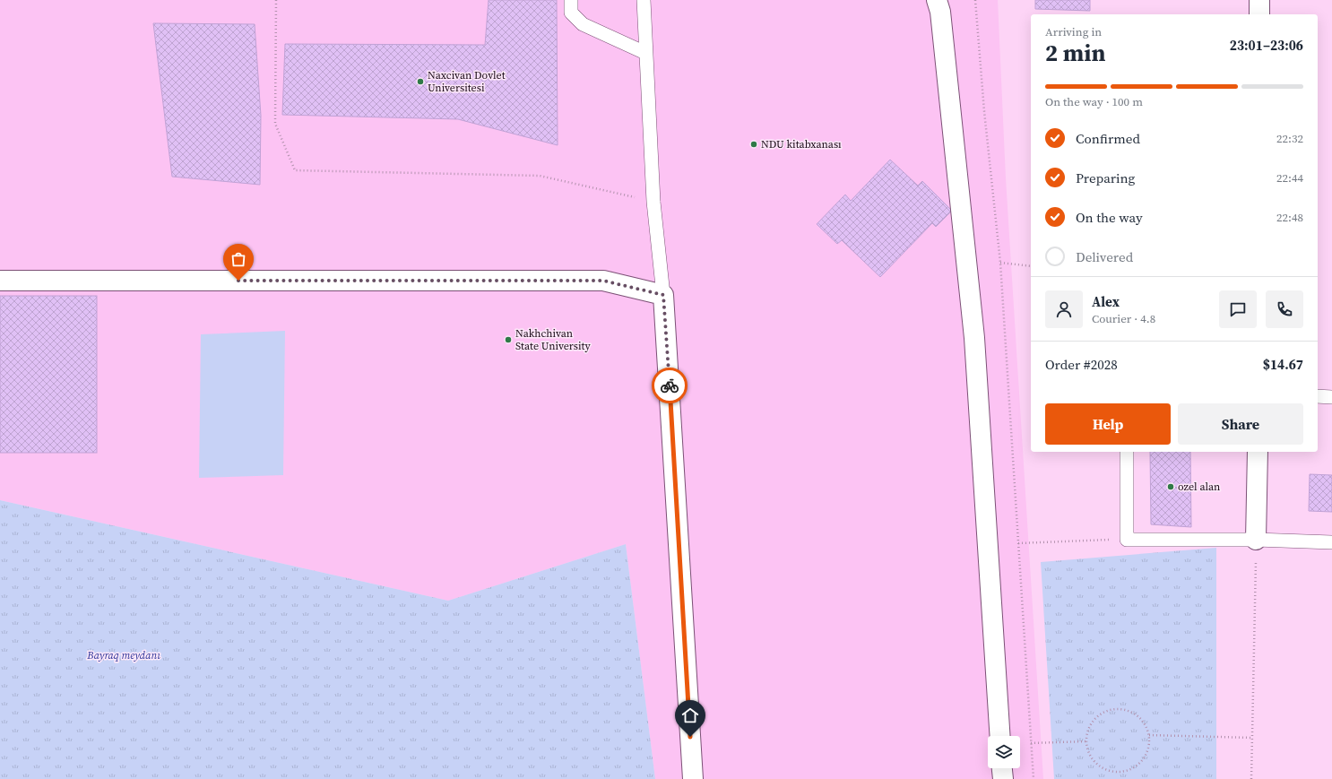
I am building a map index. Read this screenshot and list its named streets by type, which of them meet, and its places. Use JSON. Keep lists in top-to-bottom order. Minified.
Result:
{"parks":["Bayraq meydanı"],"places":["Naxcivan Dovlet Universitesi","NDU kitabxanası","Nakhchivan State University","ozel alan"],"page":{"heading":["2 min","Arriving in","23:01–23:06"],"panel":["Alex","Courier · 4.8","Order #2028","$14.67"],"bar":"On the way · 100 m","list":[["Confirmed","22:32"],["Preparing","22:44"],["On the way","22:48"],"Delivered"],"buttons":["Help","Share"]}}
